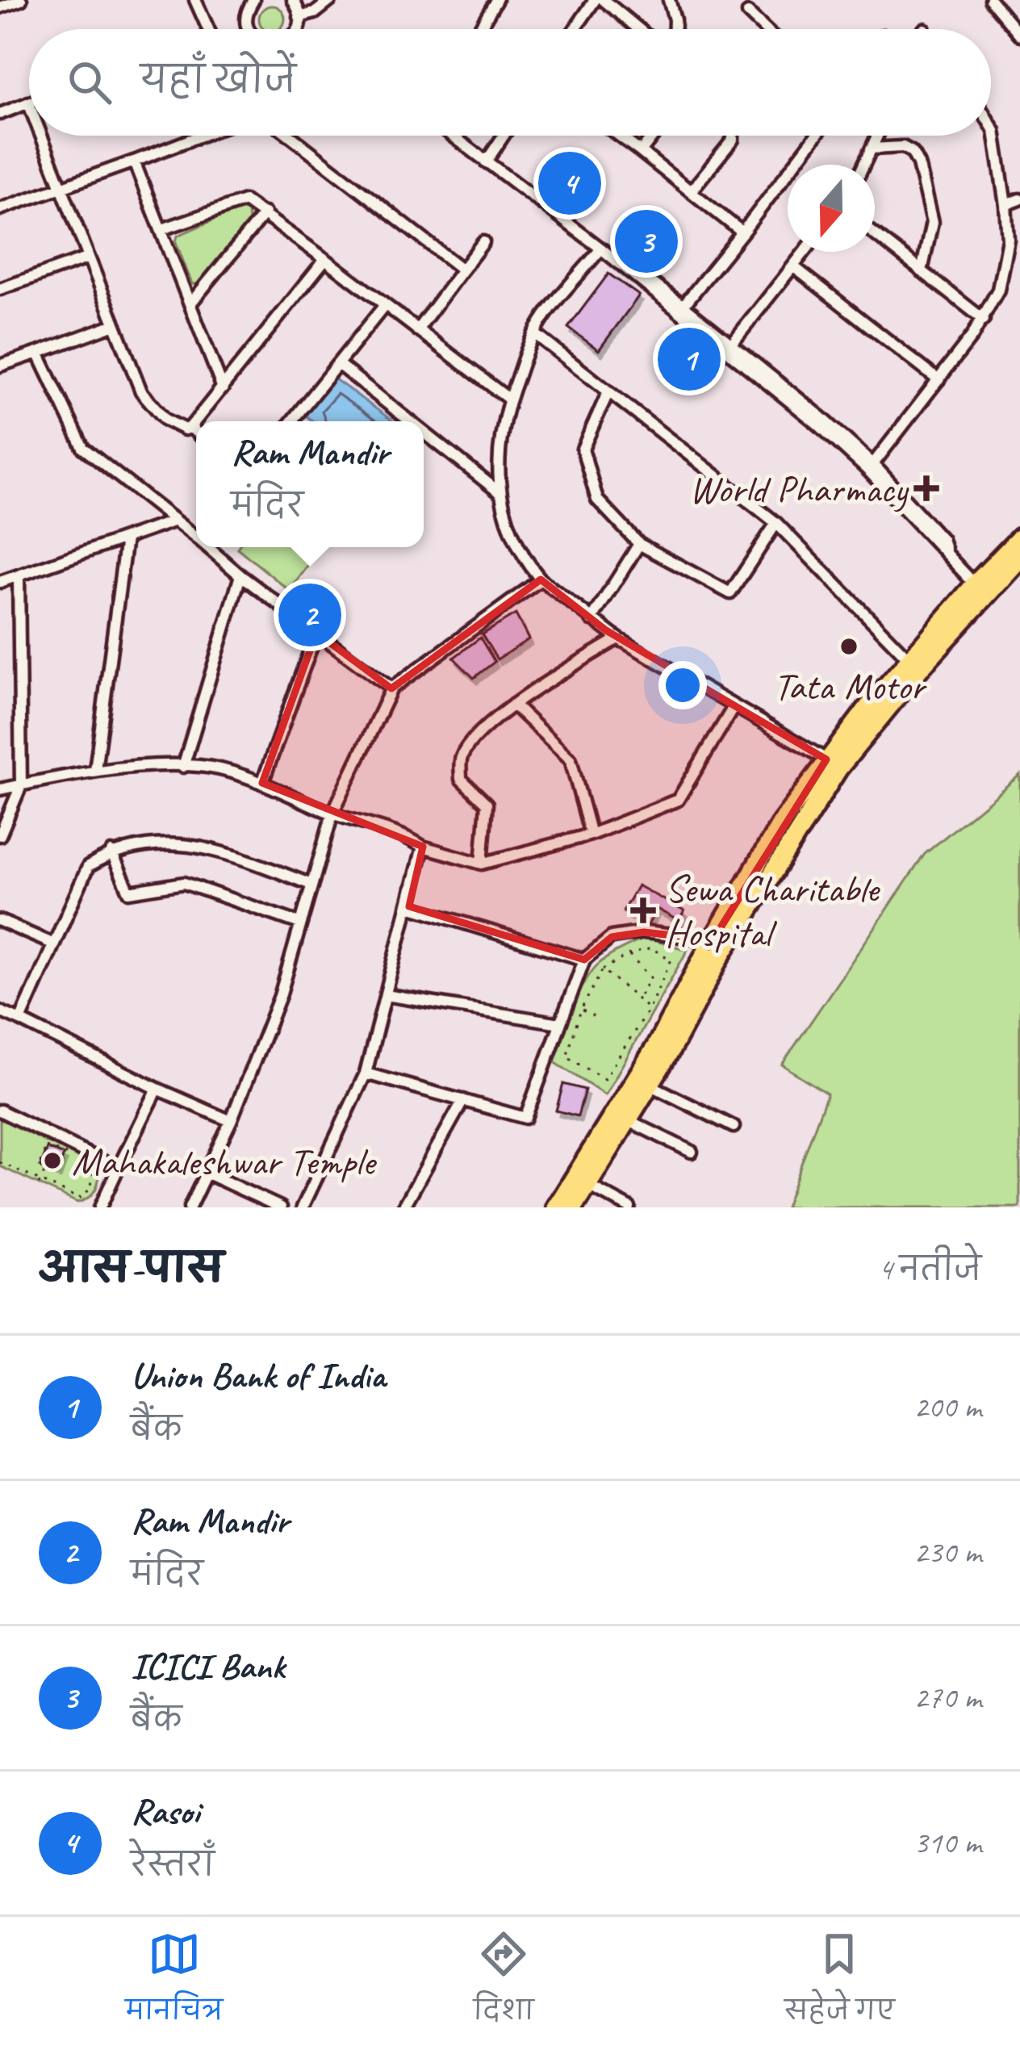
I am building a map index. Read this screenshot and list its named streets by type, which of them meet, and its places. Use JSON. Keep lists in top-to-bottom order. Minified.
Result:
{"places":{"health":["World Pharmacy","Sewa Charitable Hospital"],"other":["Tata Motor","Mahakaleshwar Temple"]},"north":"bottom","page":{"search":"यहाँ खोजें","pins":["4","3","1","2"],"popup":["Ram Mandir","मंदिर"],"heading":["आस-पास","4 नतीजे"],"list":[{"mark":"1","name":"Union Bank of India","note":"बैंक","value":"200 m"},{"mark":"2","name":"Ram Mandir","note":"मंदिर","value":"230 m"},{"mark":"3","name":"ICICI Bank","note":"बैंक","value":"270 m"},{"mark":"4","name":"Rasoi","note":"रेस्तराँ","value":"310 m"}],"nav":["मानचित्र","दिशा","सहेजे गए"]}}
